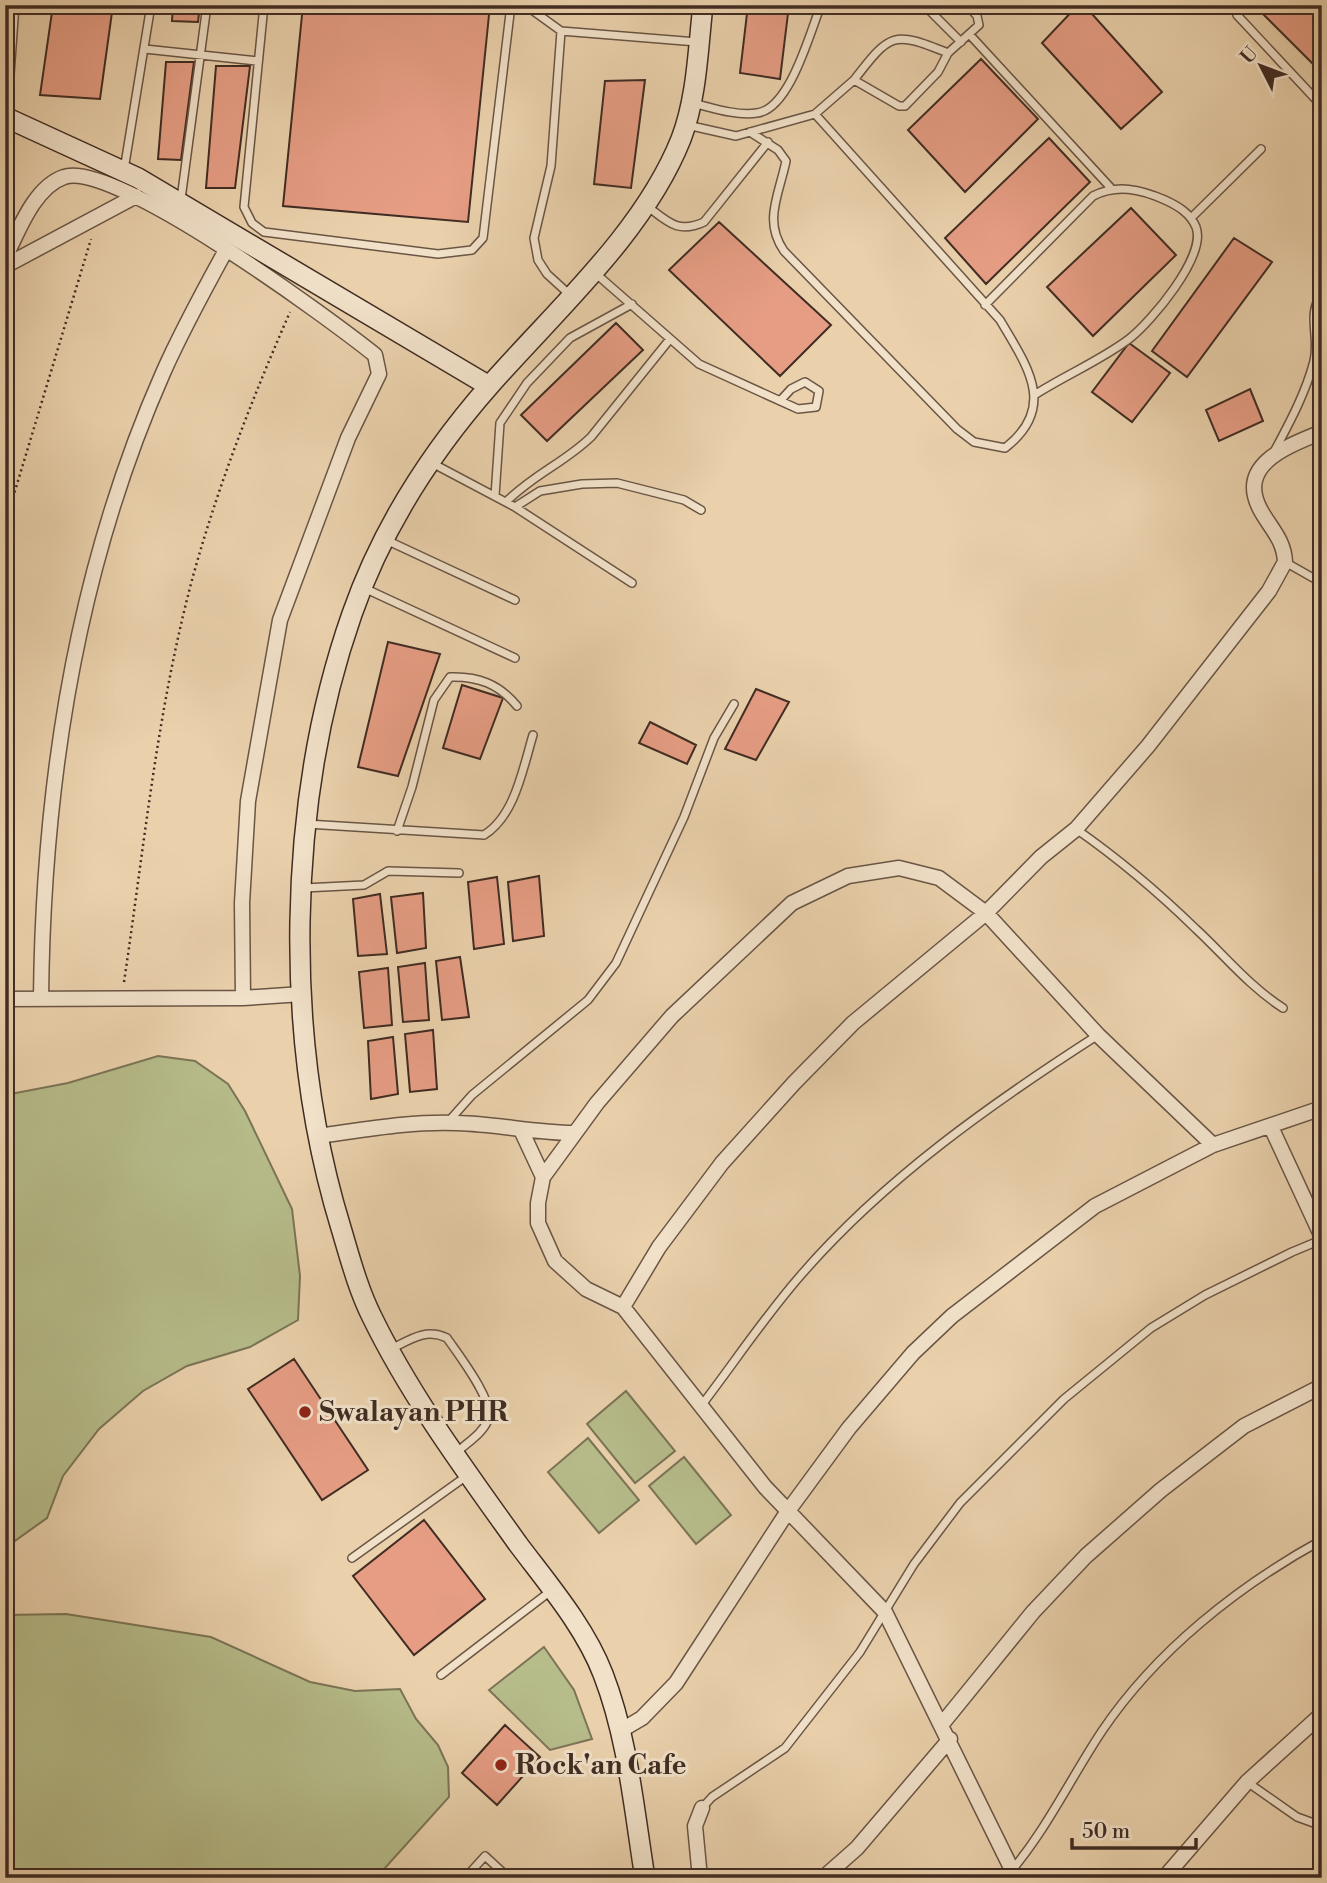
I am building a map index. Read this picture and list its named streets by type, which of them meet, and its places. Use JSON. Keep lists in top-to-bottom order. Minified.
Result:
{"places":["Swalayan PHR","Rock'an Cafe"],"scale_bar":"50 m","north":"top left"}
